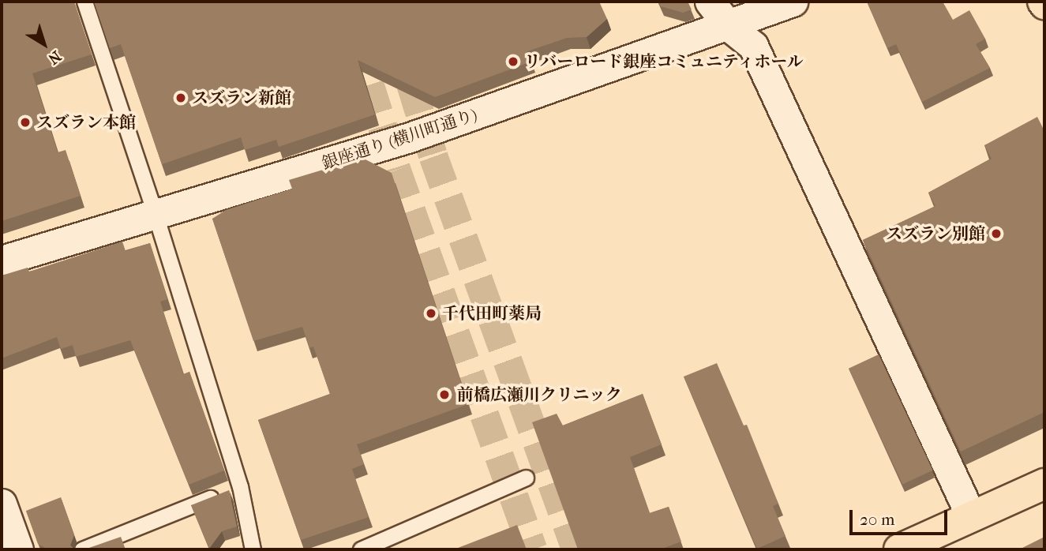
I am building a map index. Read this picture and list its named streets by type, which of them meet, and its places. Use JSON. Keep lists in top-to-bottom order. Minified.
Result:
{"streets":{"street":["銀座通り (横川町通り)"]},"places":["リバーロード銀座コミュニティホール","スズラン新館","スズラン本館","スズラン別館","千代田町薬局","前橋広瀬川クリニック"],"scale_bar":"20 m","north":"bottom right"}
